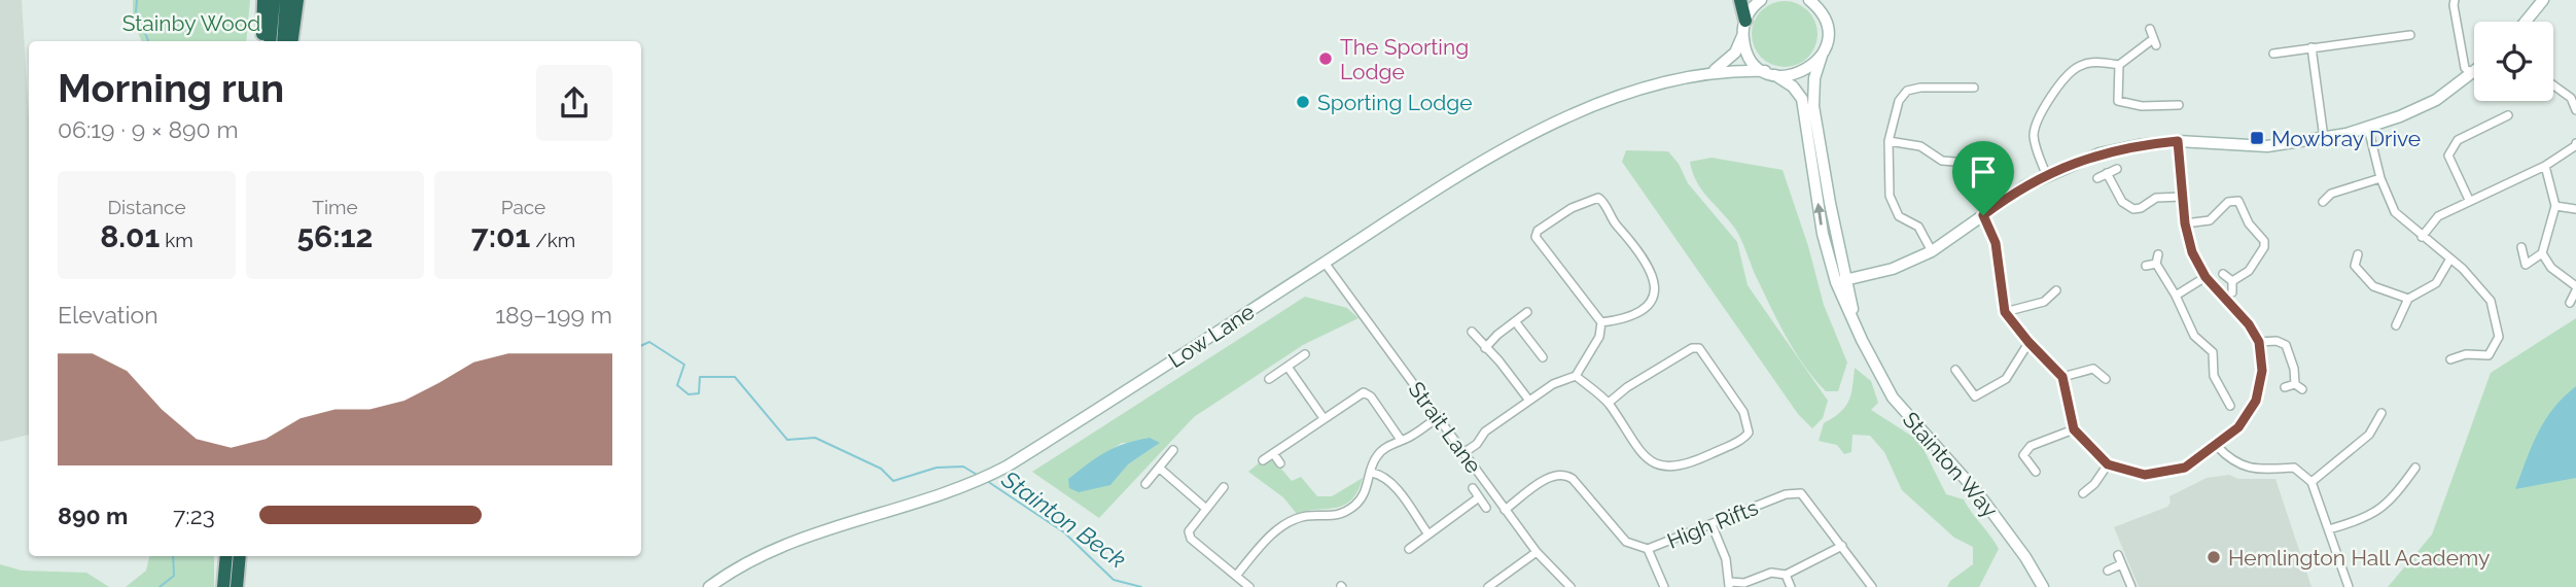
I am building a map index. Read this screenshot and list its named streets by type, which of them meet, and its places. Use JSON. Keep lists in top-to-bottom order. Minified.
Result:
{"streets":{"street":["Low Lane","Strait Lane","Stainton Way","High Rifts"]},"crossings":[["Low Lane","Strait Lane"],["Low Lane","Stainton Way"],["Strait Lane","High Rifts"]],"water":["Stainton Beck"],"parks":["Stainby Wood"],"places":{"other":["The Sporting Lodge","Sporting Lodge","Hemlington Hall Academy"],"transit":["Mowbray Drive"]},"page":{"heading":["Morning run","06:19 · 9 × 890 m"],"stats":[["Distance","8.01 km"],["Time","56:12"],["Pace","7:01 /km"]],"chart":["Elevation","189–199 m"],"list":[{"name":"890 m","note":"7:23"}]}}
